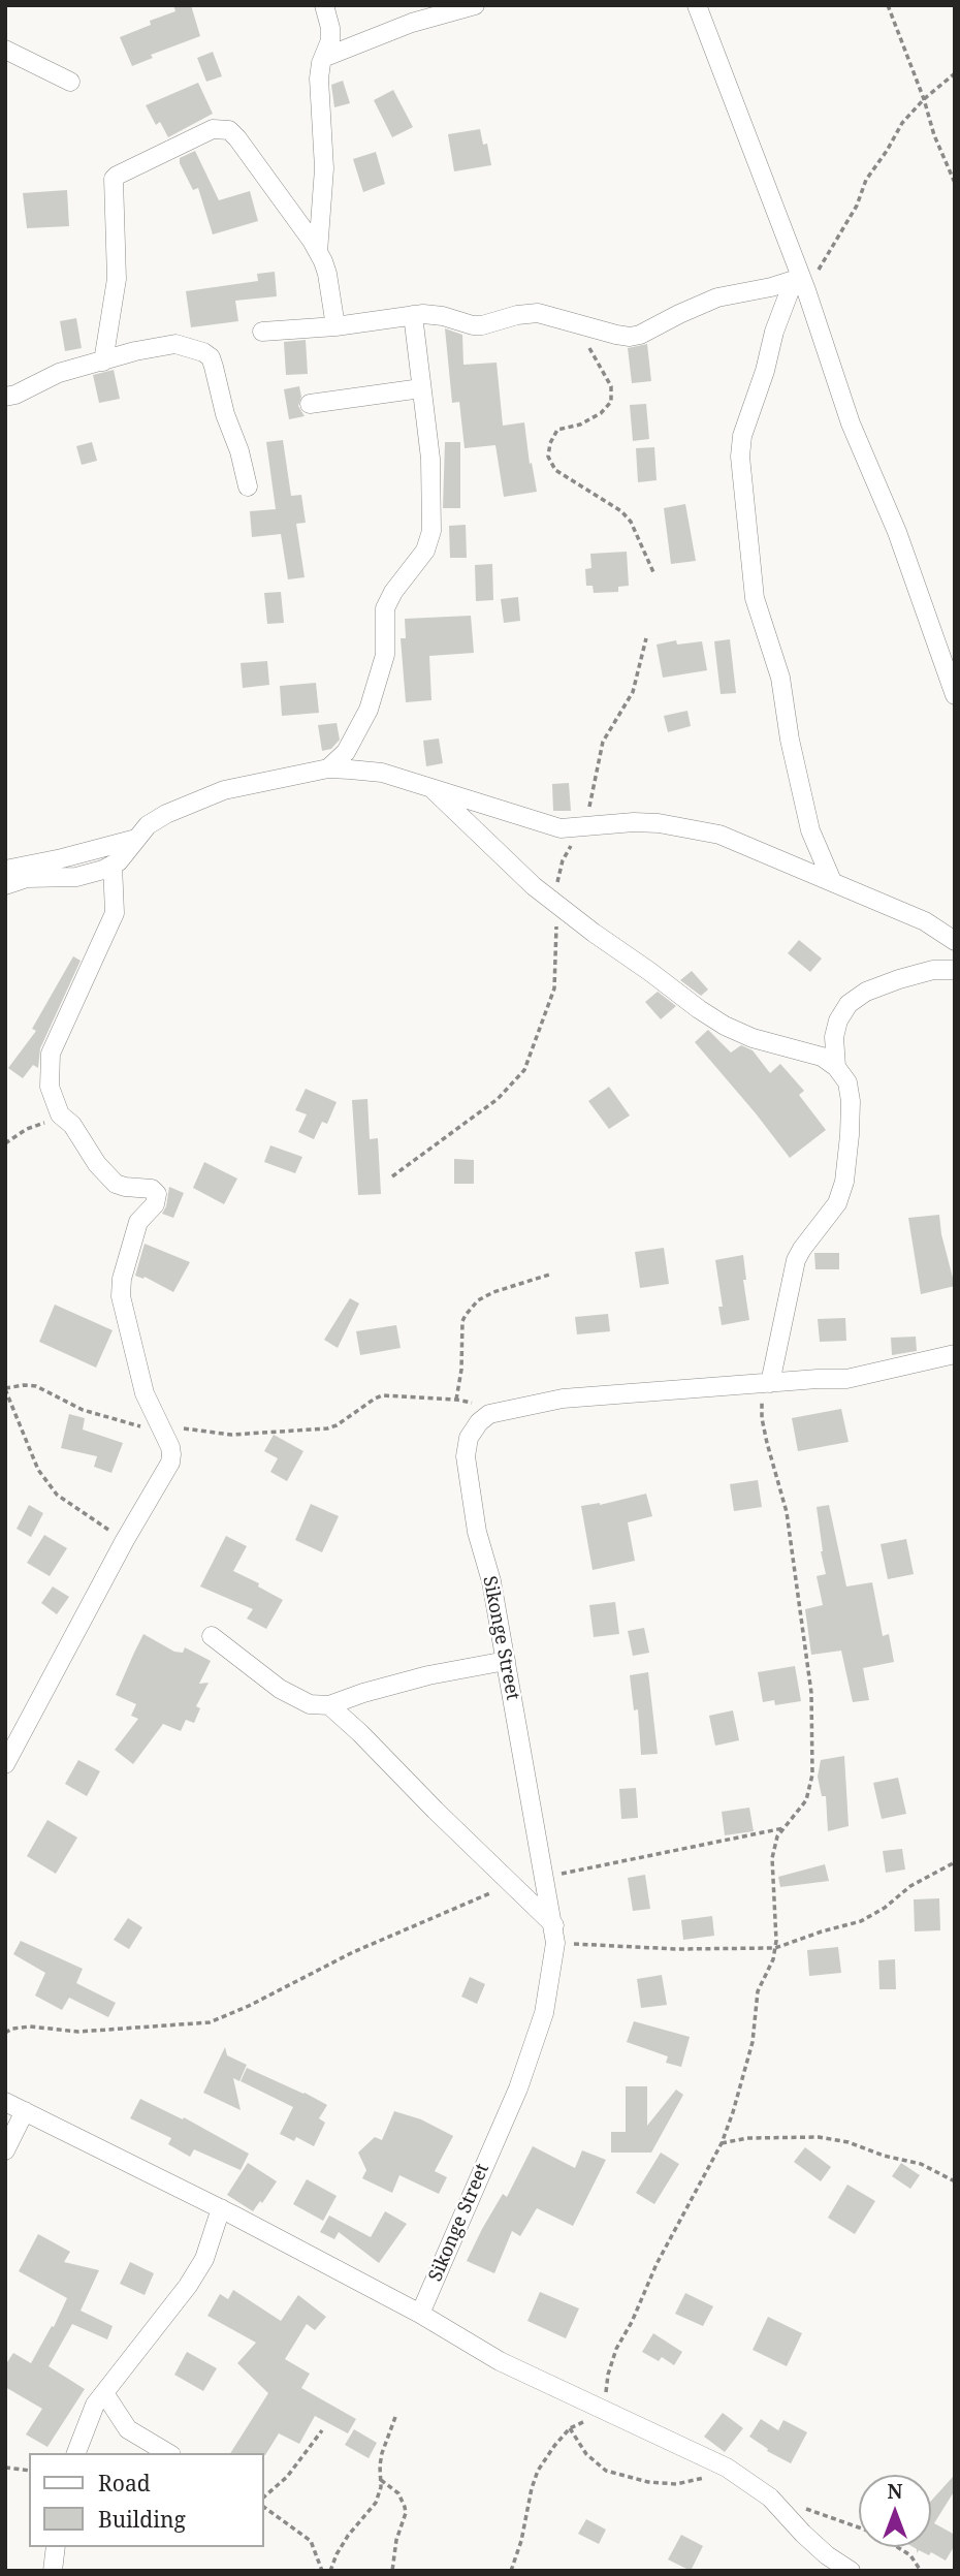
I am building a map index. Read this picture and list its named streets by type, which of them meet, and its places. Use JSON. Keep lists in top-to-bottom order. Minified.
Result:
{"streets":{"street":["Sikonge Street"]},"legend":["Road","Building"],"north":"top"}
